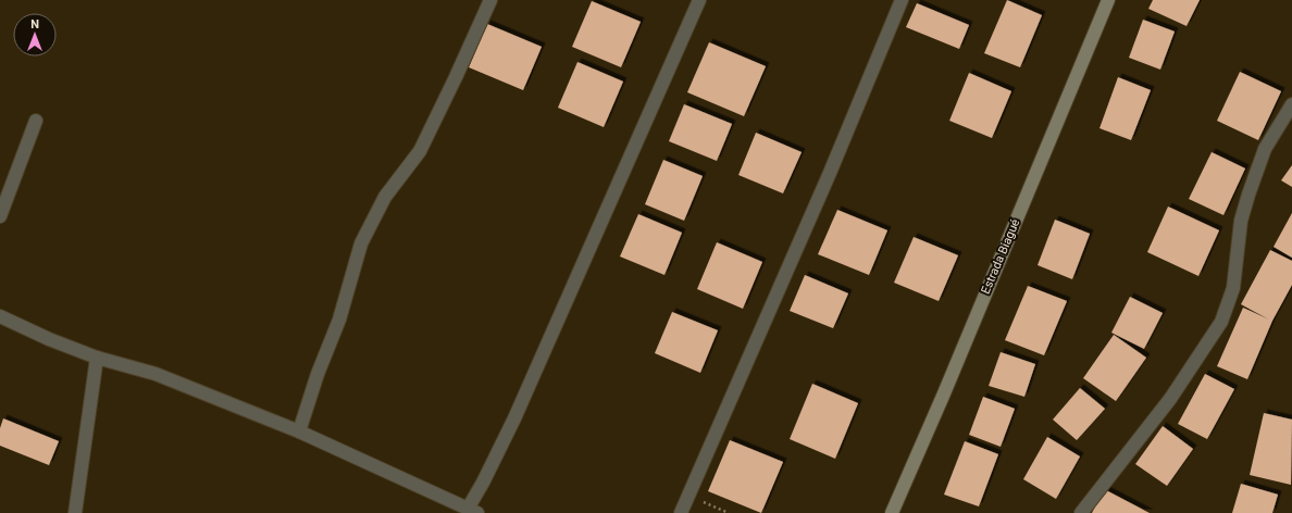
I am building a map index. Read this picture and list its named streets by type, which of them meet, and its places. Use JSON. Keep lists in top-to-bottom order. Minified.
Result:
{"streets":{"main road":["Estrada Biagué"]},"north":"top"}
